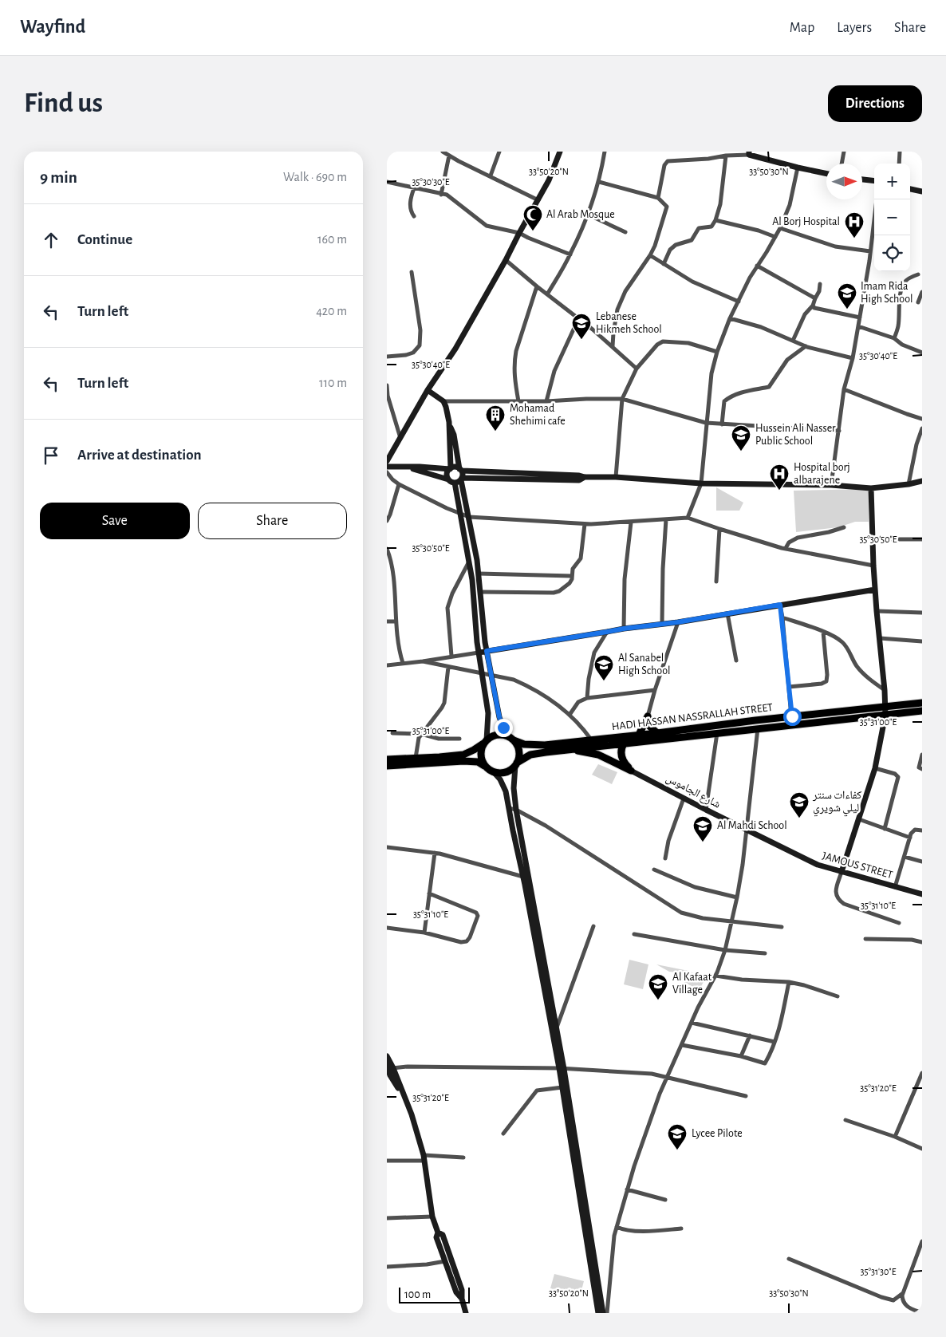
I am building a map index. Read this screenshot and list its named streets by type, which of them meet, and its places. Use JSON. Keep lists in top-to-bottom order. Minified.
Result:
{"streets":{"highway":["HADI HASSAN NASSRALLAH STREET"],"street":["شارع الجاموس","JAMOUS STREET"]},"crossings":[["شارع الجاموس","JAMOUS STREET"]],"places":{"mosque":["Al Arab Mosque"],"hospital":["Al Borj Hospital","Hospital borj albarajene"],"school or university":["Imam Rida High School","Lebanese Hikmeh School","Hussein Ali Nasser Public School","Al Sanabel High School","كفاءات سنتر ليلي شويري","Al Mahdi School","Al Kafaat Village","Lycee Pilote"],"building":["Mohamad Shehimi cafe"]},"scale_bar":"100 m","north":"right","page":{"header":"Wayfind","nav":["Map","Layers","Share"],"buttons":["Directions",["Save","Share"]],"title":"Find us","heading":["9 min","Walk · 690 m"],"map_buttons":["+","−"],"list":[["Continue","160 m"],["Turn left","420 m"],["Turn left","110 m"],"Arrive at destination"],"scale":"100 m"},"coordinates":["33°50'20\"N","33°50'30\"N","35°30'30\"E","35°30'40\"E","35°30'50\"E","35°31'00\"E","35°31'10\"E","35°31'20\"E","35°31'30\"E"]}
